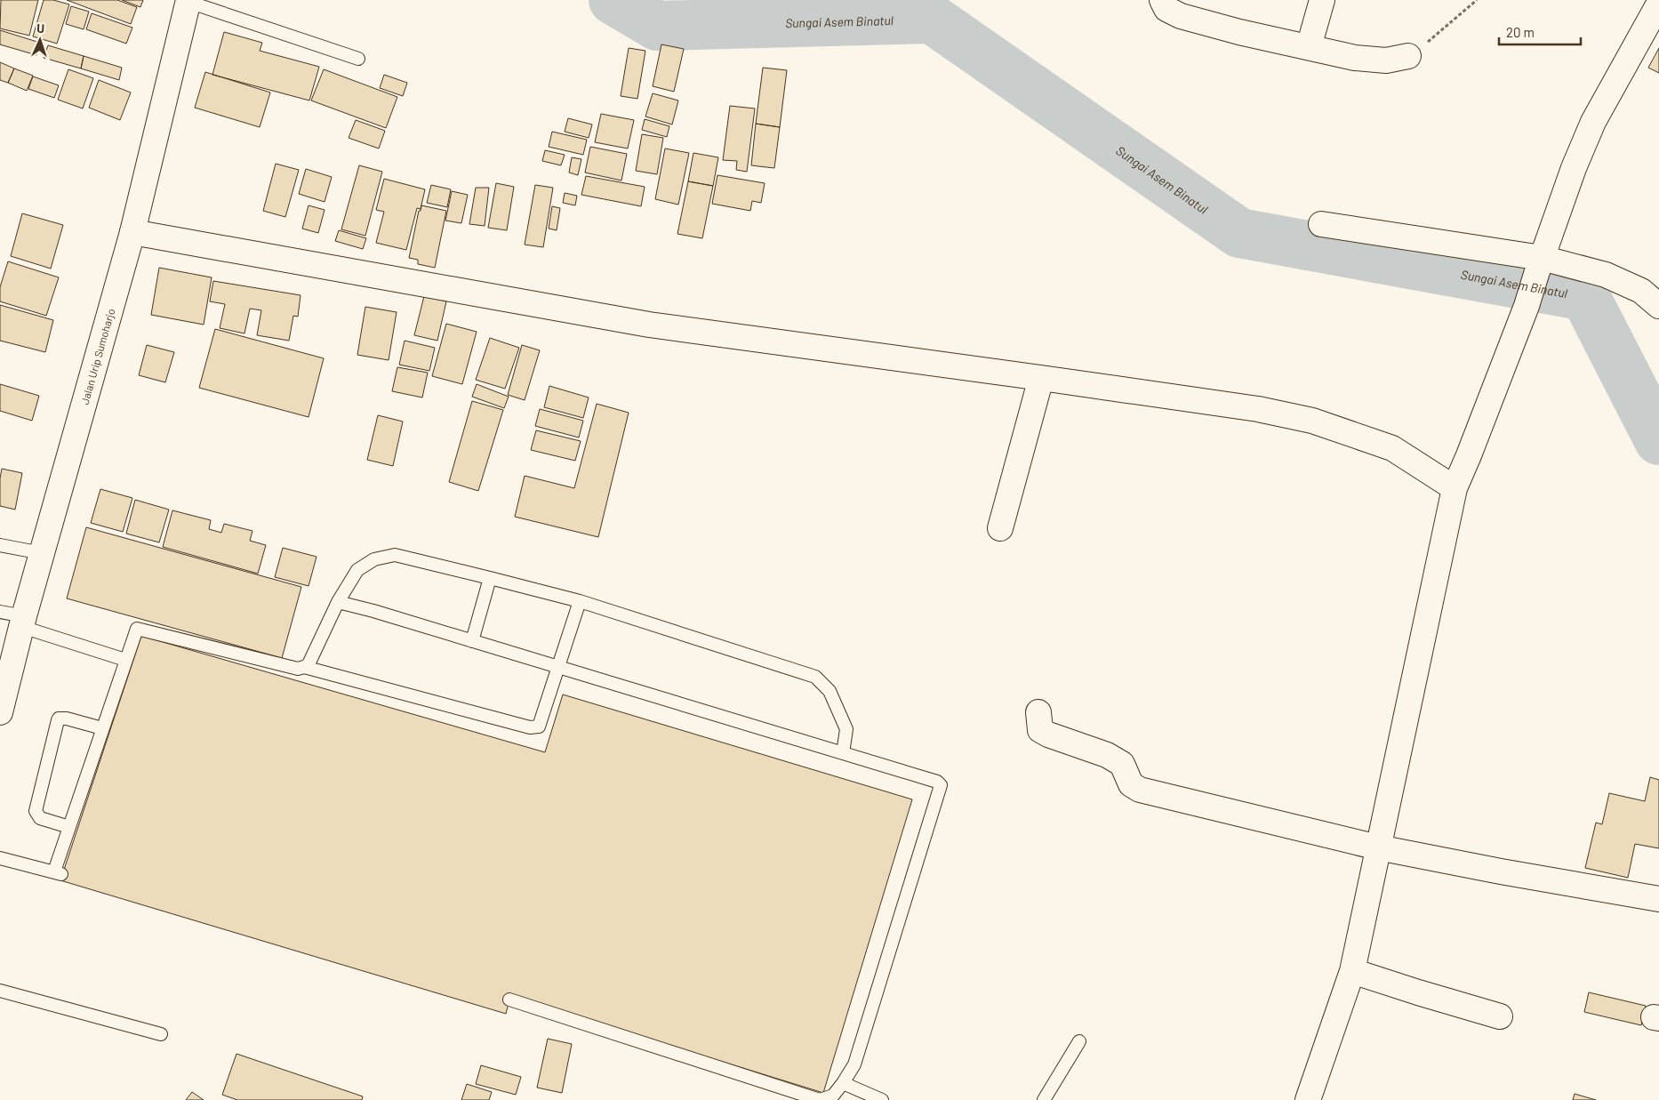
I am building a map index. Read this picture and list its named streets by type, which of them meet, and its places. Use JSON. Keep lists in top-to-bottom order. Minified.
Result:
{"streets":{"street":["Jalan Urip Sumoharjo"]},"water":["Sungai Asem Binatul"],"scale_bar":"20 m","north":"top"}
